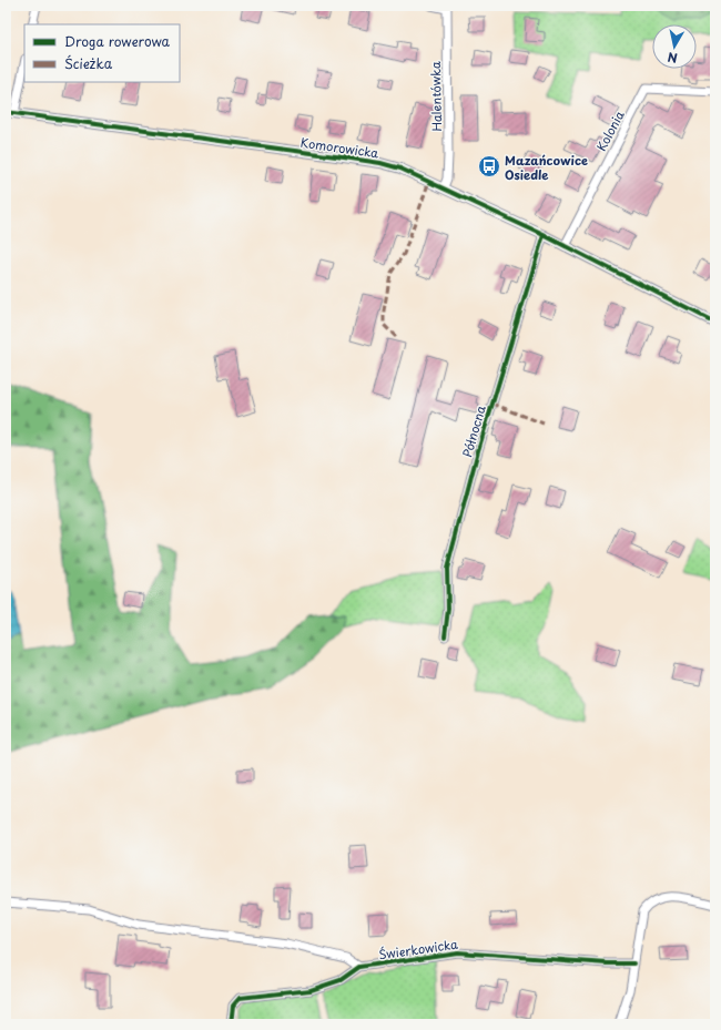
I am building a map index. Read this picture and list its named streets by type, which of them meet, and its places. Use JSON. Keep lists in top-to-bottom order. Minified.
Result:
{"streets":{"street":["Halentówka","Kolonia","Komorowicka","Północna","Świerkowicka"]},"crossings":[["Halentówka","Komorowicka"],["Kolonia","Komorowicka"],["Komorowicka","Północna"]],"places":{"bus stop":["Mazańcowice Osiedle"]},"legend":["Droga rowerowa","Ścieżka"],"north":"bottom"}
